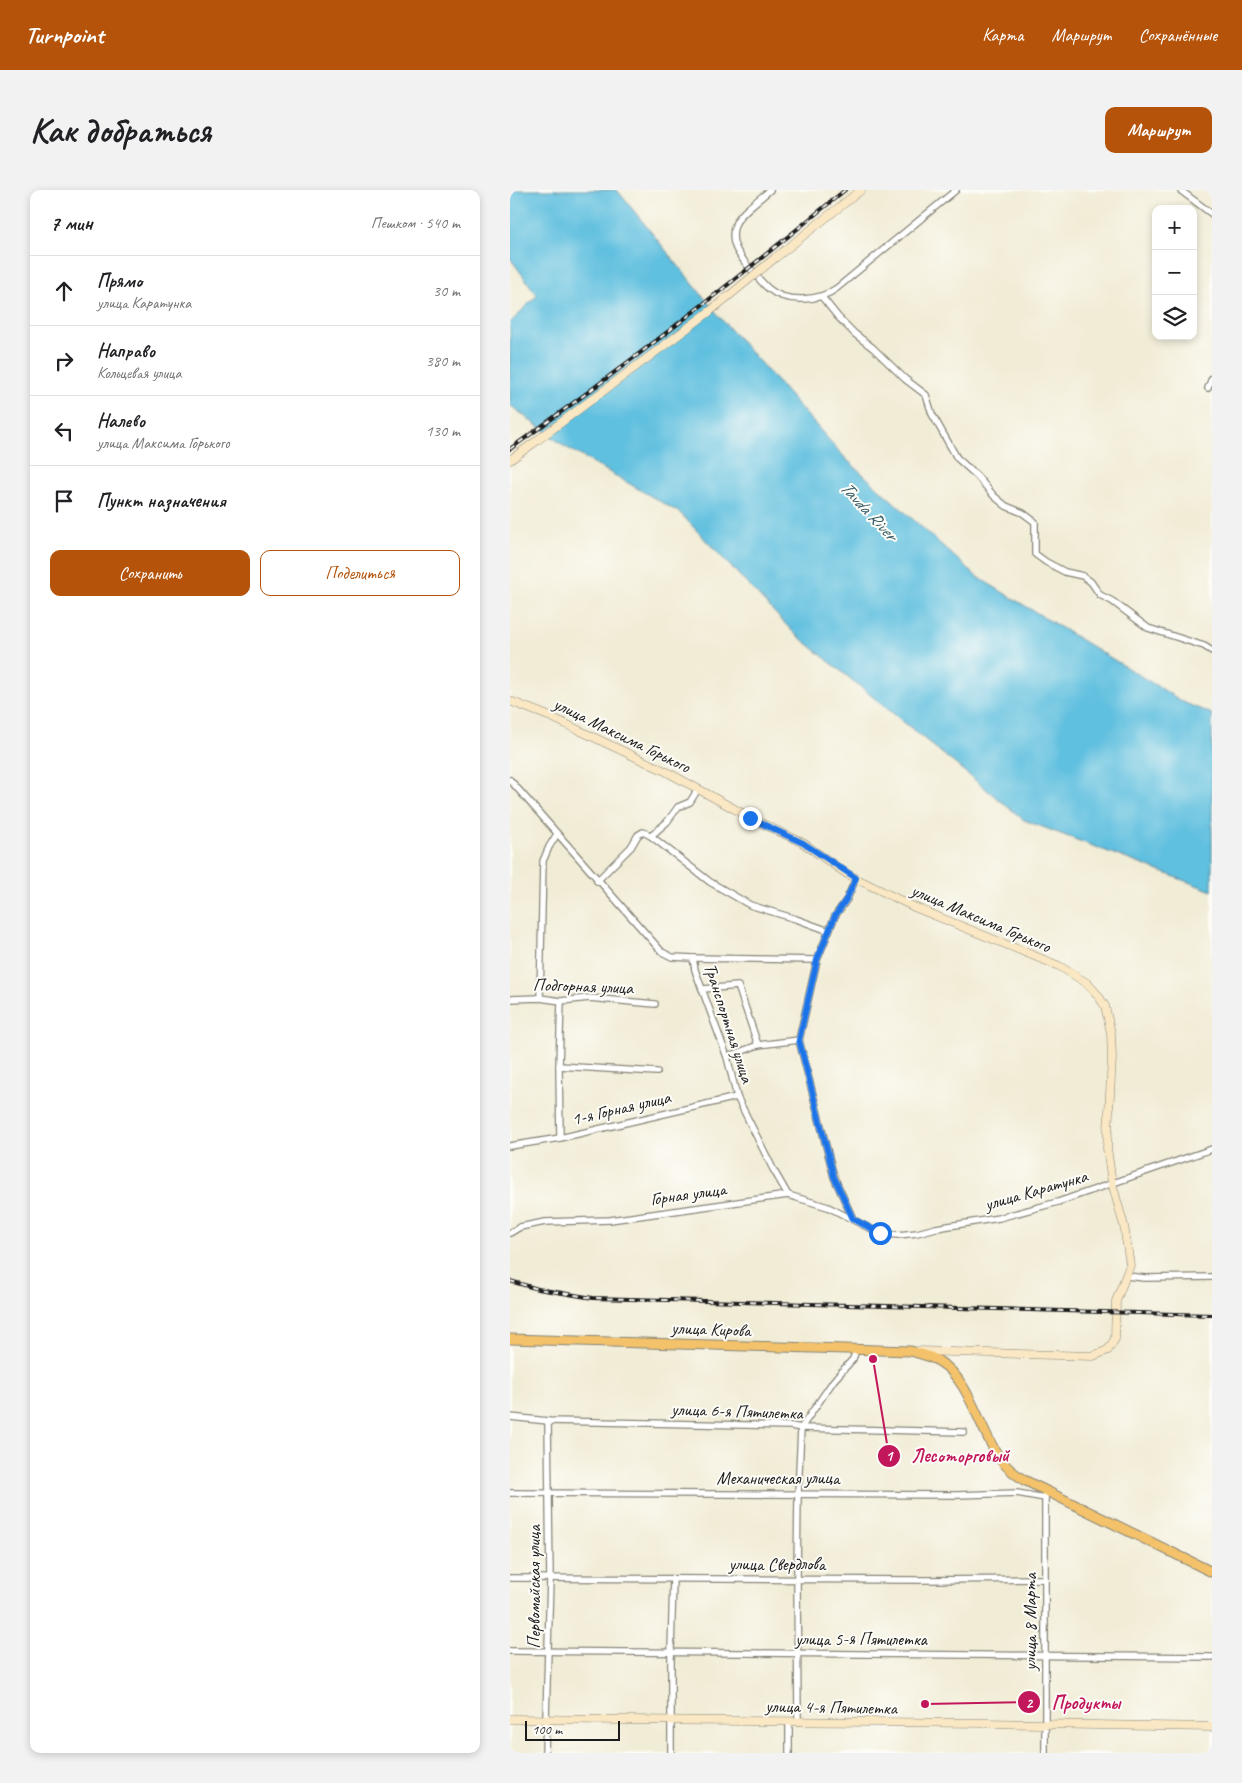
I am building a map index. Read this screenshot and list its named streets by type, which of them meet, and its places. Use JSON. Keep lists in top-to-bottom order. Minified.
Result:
{"streets":{"main road":["улица Кирова","Механическая улица"],"street":["улица Максима Горького","Подгорная улица","Транспортная улица","1-я Горная улица","улица Каратунка","Горная улица","улица 6-я Пятилетка","улица Свердлова","Первомайская улица","улица 8 Марта","улица 5-я Пятилетка","улица 4-я Пятилетка"]},"crossings":[["улица Максима Горького","улица Каратунка"],["улица Максима Горького","улица Кирова"],["Транспортная улица","1-я Горная улица"],["Транспортная улица","Горная улица"],["улица Каратунка","Горная улица"],["улица Кирова","Механическая улица"],["улица Кирова","улица 8 Марта"],["улица 6-я Пятилетка","Первомайская улица"],["Механическая улица","Первомайская улица"],["Механическая улица","улица 8 Марта"],["улица Свердлова","Первомайская улица"],["улица Свердлова","улица 8 Марта"],["Первомайская улица","улица 5-я Пятилетка"],["Первомайская улица","улица 4-я Пятилетка"],["улица 8 Марта","улица 5-я Пятилетка"],["улица 8 Марта","улица 4-я Пятилетка"]],"water":["Tavda River"],"places":["Лесоторговый","Продукты"],"scale_bar":"100 m","page":{"header":"Turnpoint","nav":["Карта","Маршрут","Сохранённые"],"buttons":["Маршрут",["Сохранить","Поделиться"]],"title":"Как добраться","heading":["7 мин","Пешком · 540 m"],"map_buttons":["+","−"],"list":[["Прямо","улица Каратунка","30 m"],["Направо","Кольцевая улица","380 m"],["Налево","улица Максима Горького","130 m"],"Пункт назначения"],"scale":"100 m"}}
